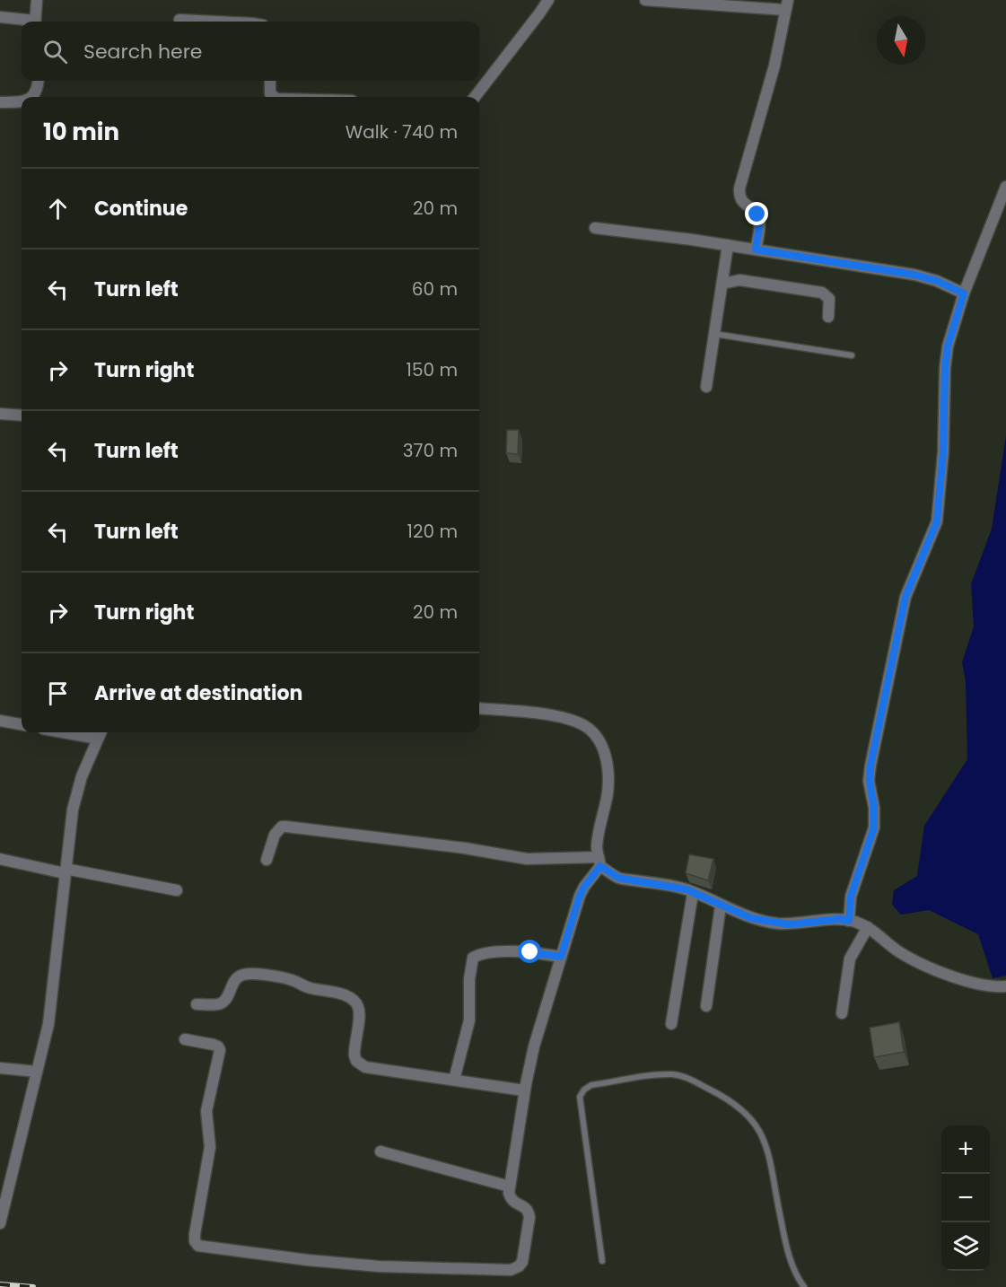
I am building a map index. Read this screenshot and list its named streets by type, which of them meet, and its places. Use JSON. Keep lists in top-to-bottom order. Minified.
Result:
{"north":"bottom","page":{"search":"Search here","heading":["10 min","Walk · 740 m"],"list":[["Continue","20 m"],["Turn left","60 m"],["Turn right","150 m"],["Turn left","370 m"],["Turn left","120 m"],["Turn right","20 m"],"Arrive at destination"],"map_buttons":["+","−"]}}
